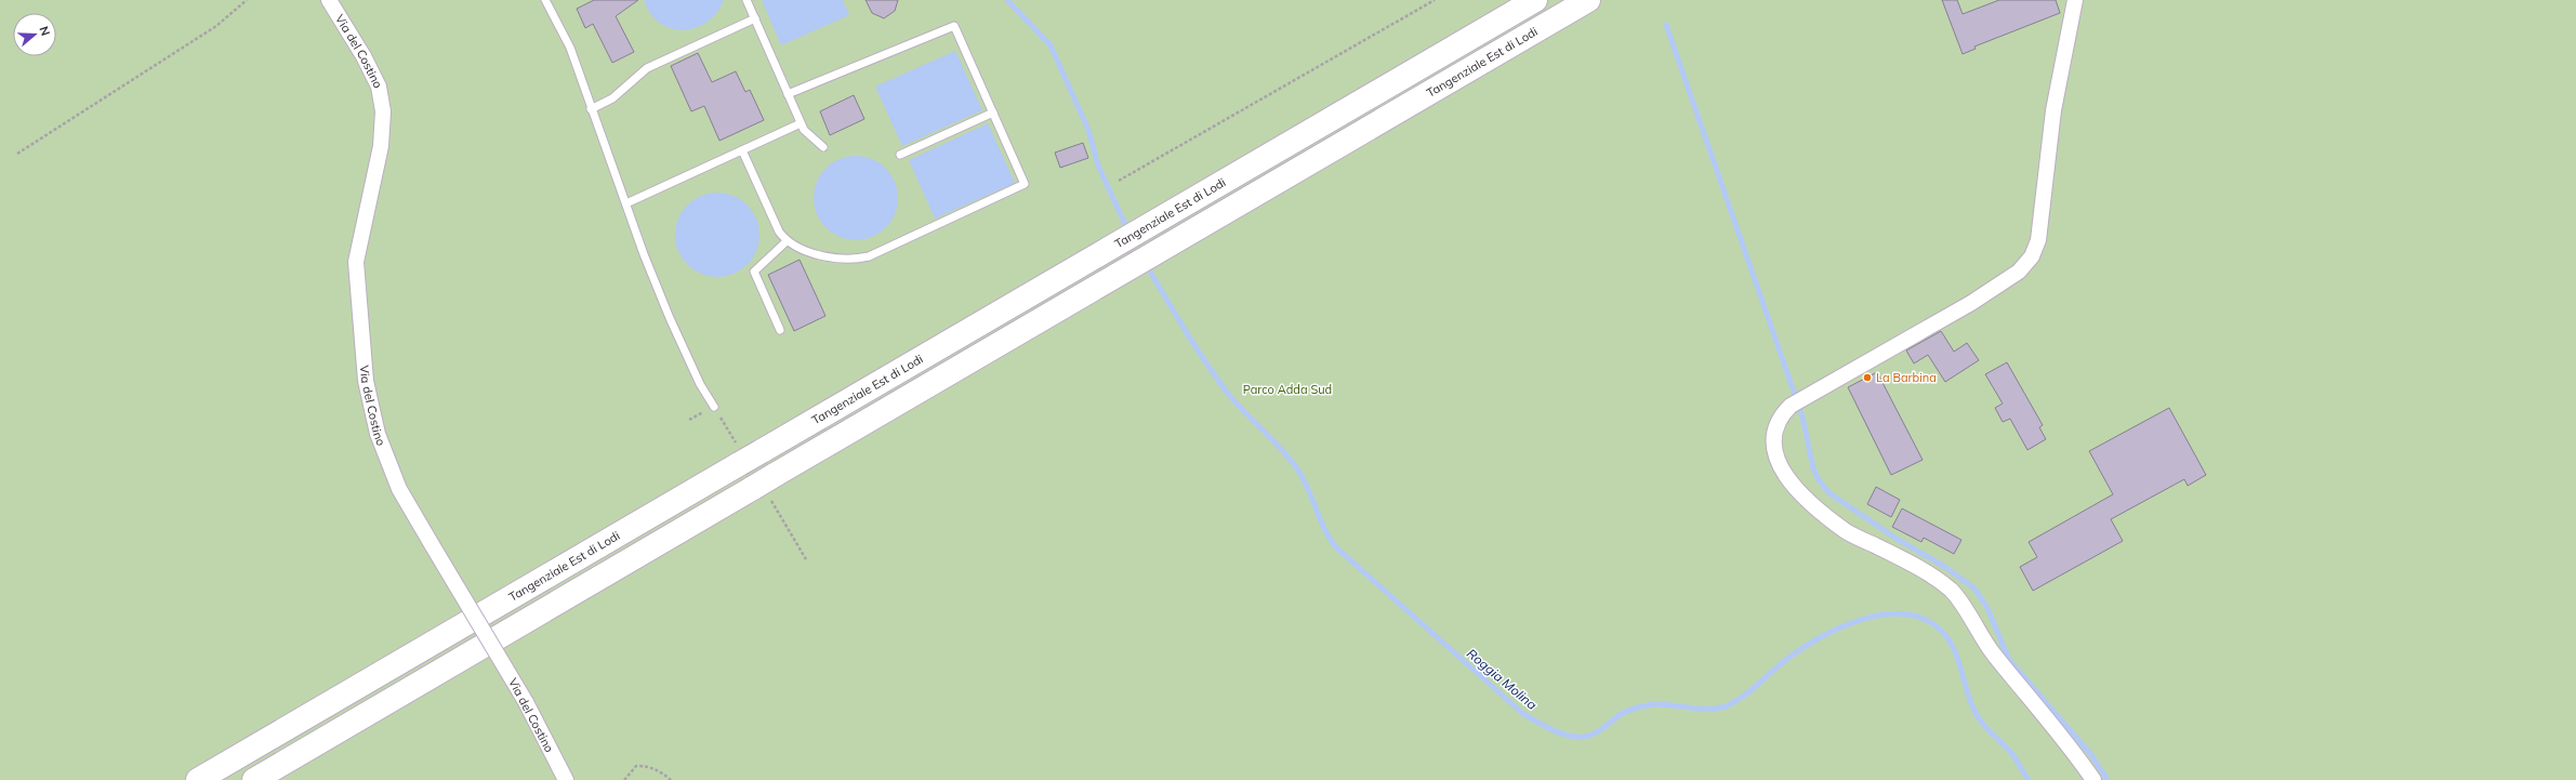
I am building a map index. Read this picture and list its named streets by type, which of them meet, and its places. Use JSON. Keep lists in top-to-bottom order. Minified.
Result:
{"streets":{"highway":["Tangenziale Est di Lodi"],"street":["Via del Costino"]},"water":["Roggia Molina"],"parks":["Parco Adda Sud"],"places":["La Barbina"],"north":"right"}
